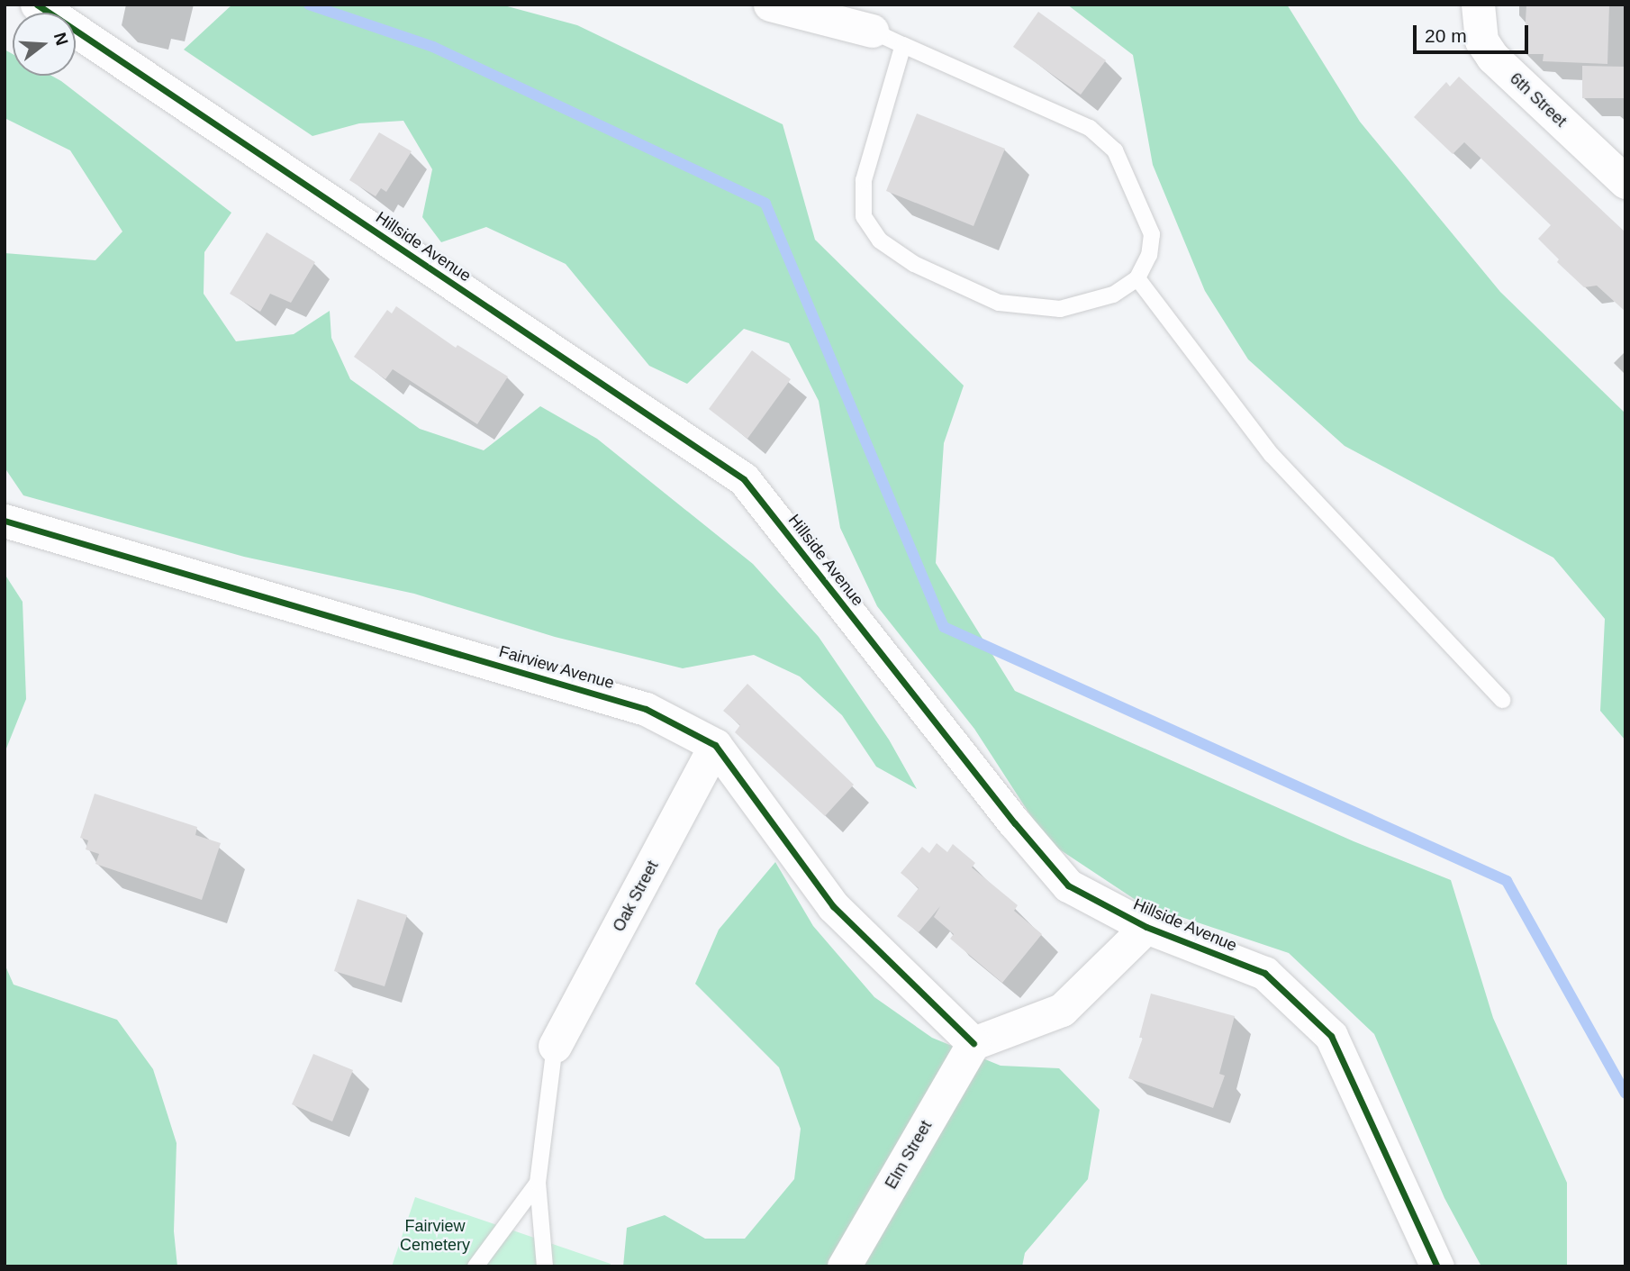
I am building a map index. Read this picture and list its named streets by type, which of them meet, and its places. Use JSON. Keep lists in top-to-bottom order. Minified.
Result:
{"streets":{"street":["6th Street","Hillside Avenue","Fairview Avenue","Oak Street","Elm Street"]},"crossings":[["Fairview Avenue","Oak Street"],["Fairview Avenue","Elm Street"]],"parks":["Fairview Cemetery"],"scale_bar":"20 m","north":"right"}
